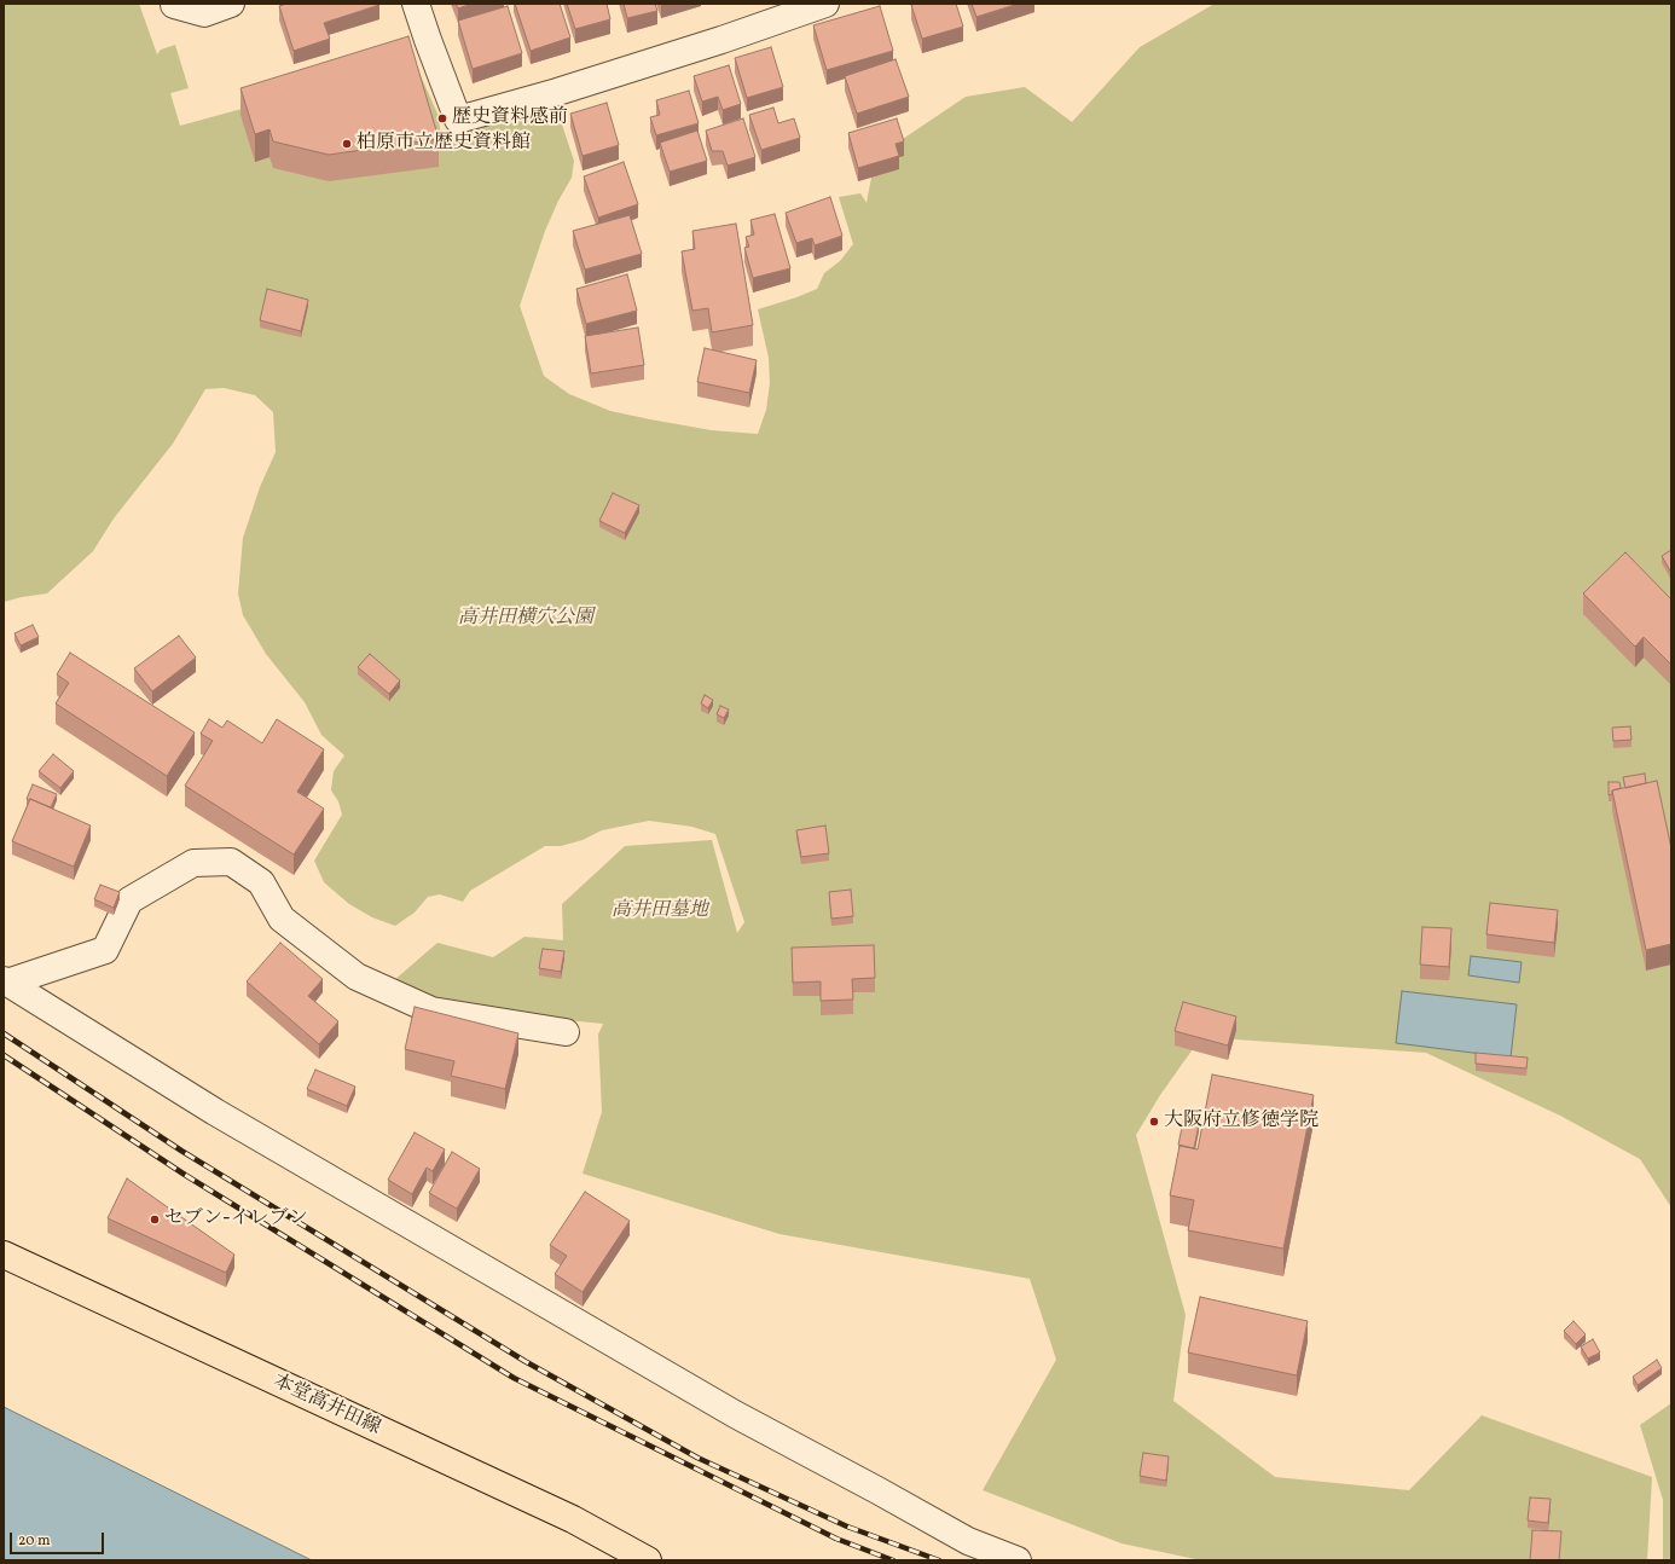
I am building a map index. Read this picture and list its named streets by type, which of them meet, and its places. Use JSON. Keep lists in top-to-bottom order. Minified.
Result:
{"streets":{"main road":["本堂高井田線"]},"parks":["高井田横穴公園","高井田墓地"],"places":["歴史資料感前","柏原市立歴史資料館","大阪府立修徳学院","セブン-イレブン"],"scale_bar":"20 m"}
